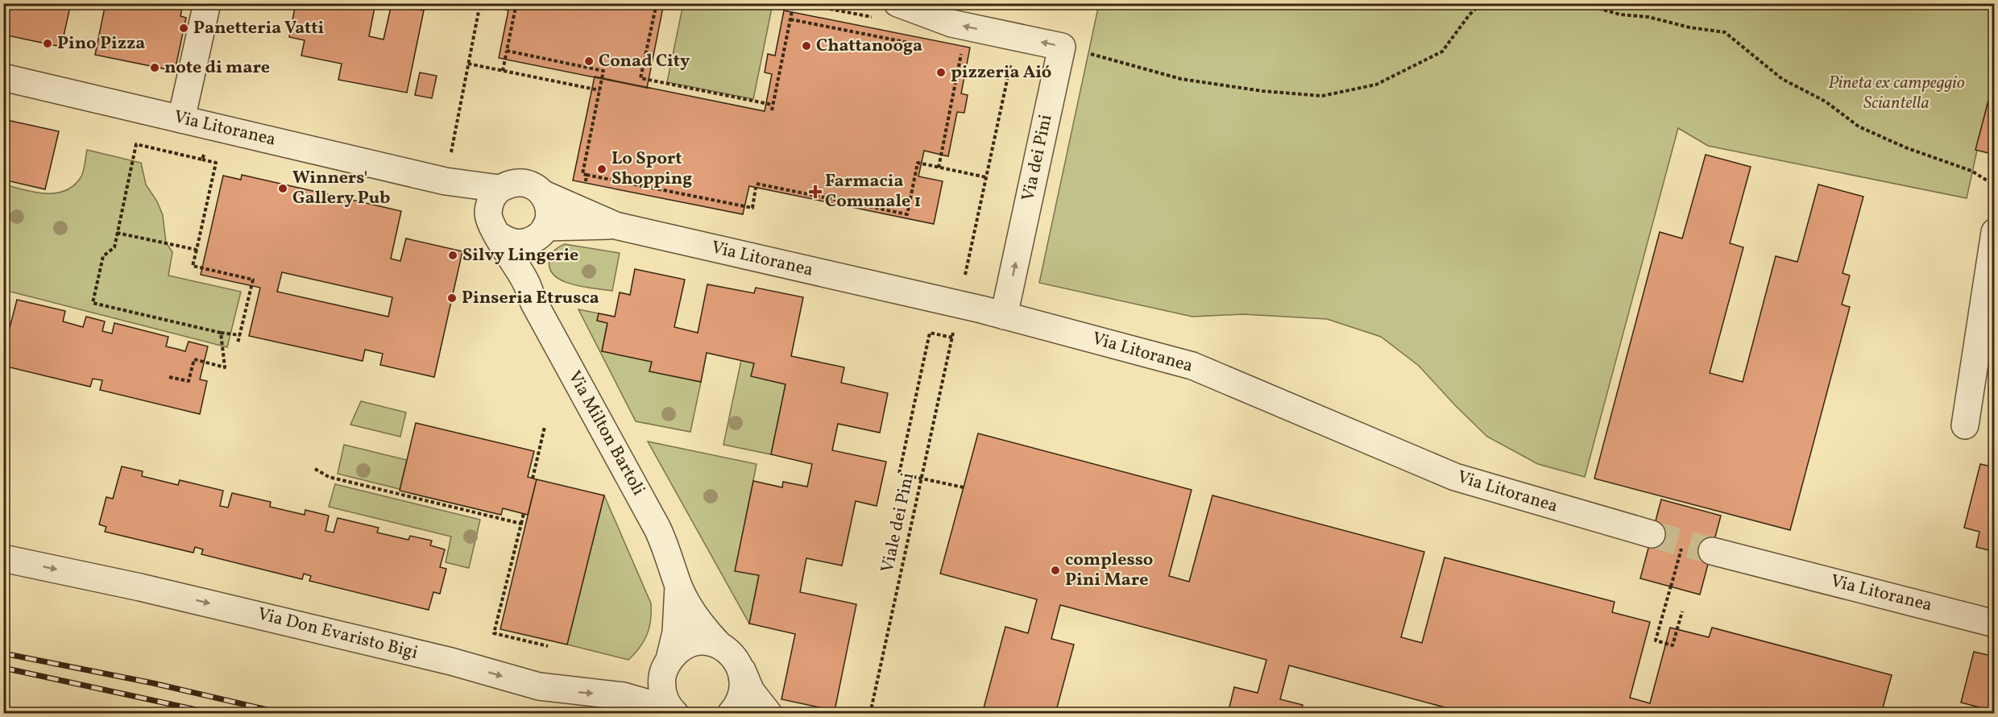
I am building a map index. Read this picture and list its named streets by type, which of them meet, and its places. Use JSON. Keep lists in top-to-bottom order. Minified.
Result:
{"streets":{"street":["Via Litoranea","Via dei Pini","Via Milton Bartoli","Via Don Evaristo Bigi"],"path":["Viale dei Pini"]},"crossings":[["Via Litoranea","Via dei Pini"],["Via Litoranea","Via Milton Bartoli"],["Via Milton Bartoli","Via Don Evaristo Bigi"]],"one_way":["Via dei Pini","Via Don Evaristo Bigi"],"parks":["Pineta ex campeggio Sciantella"],"places":{"other":["Panetteria Vatti","Pino Pizza","Chattanooga","Conad City","note di mare","pizzeria Aió","Lo Sport Shopping","Winners' Gallery Pub","Silvy Lingerie","Pinseria Etrusca","complesso Pini Mare"],"health":["Farmacia Comunale 1"]}}
